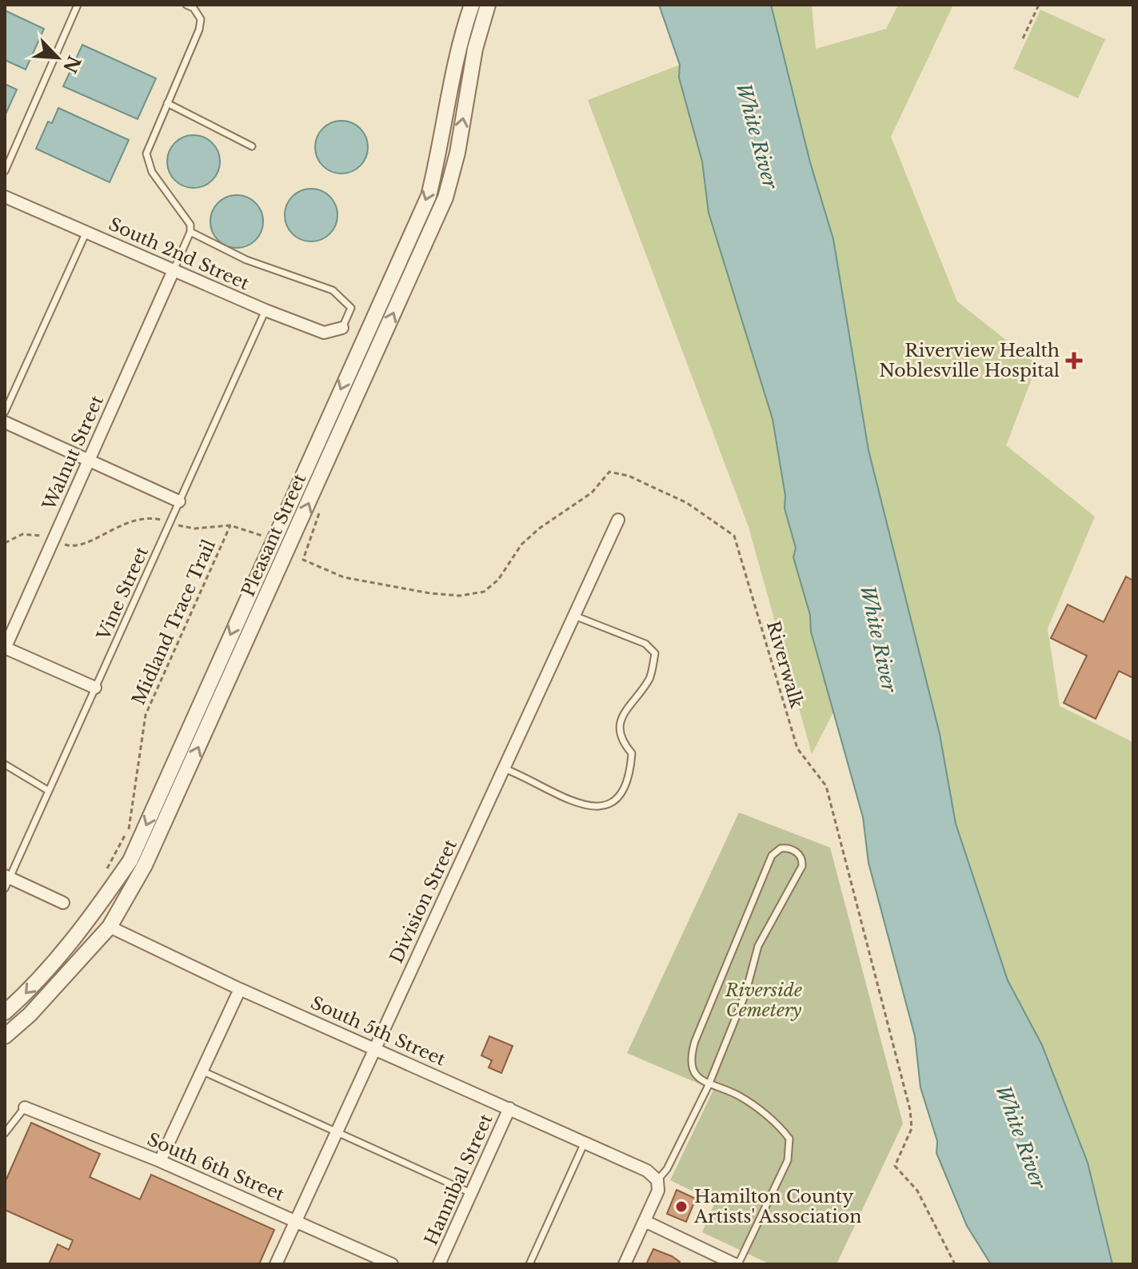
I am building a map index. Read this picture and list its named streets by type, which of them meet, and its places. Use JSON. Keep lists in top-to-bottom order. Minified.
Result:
{"streets":{"street":["South 2nd Street","Walnut Street","Pleasant Street","Division Street","South 5th Street","South 6th Street","Hannibal Street"],"lane":["Vine Street"],"path":["Midland Trace Trail","Riverwalk"]},"crossings":[["South 2nd Street","Walnut Street"],["South 2nd Street","Vine Street"],["Pleasant Street","South 5th Street"],["Division Street","South 5th Street"],["Division Street","South 6th Street"],["South 5th Street","Hannibal Street"]],"water":["White River"],"parks":["Riverside Cemetery"],"places":{"health":["Riverview Health Noblesville Hospital"],"other":["Hamilton County Artists' Association"]},"north":"bottom right"}
